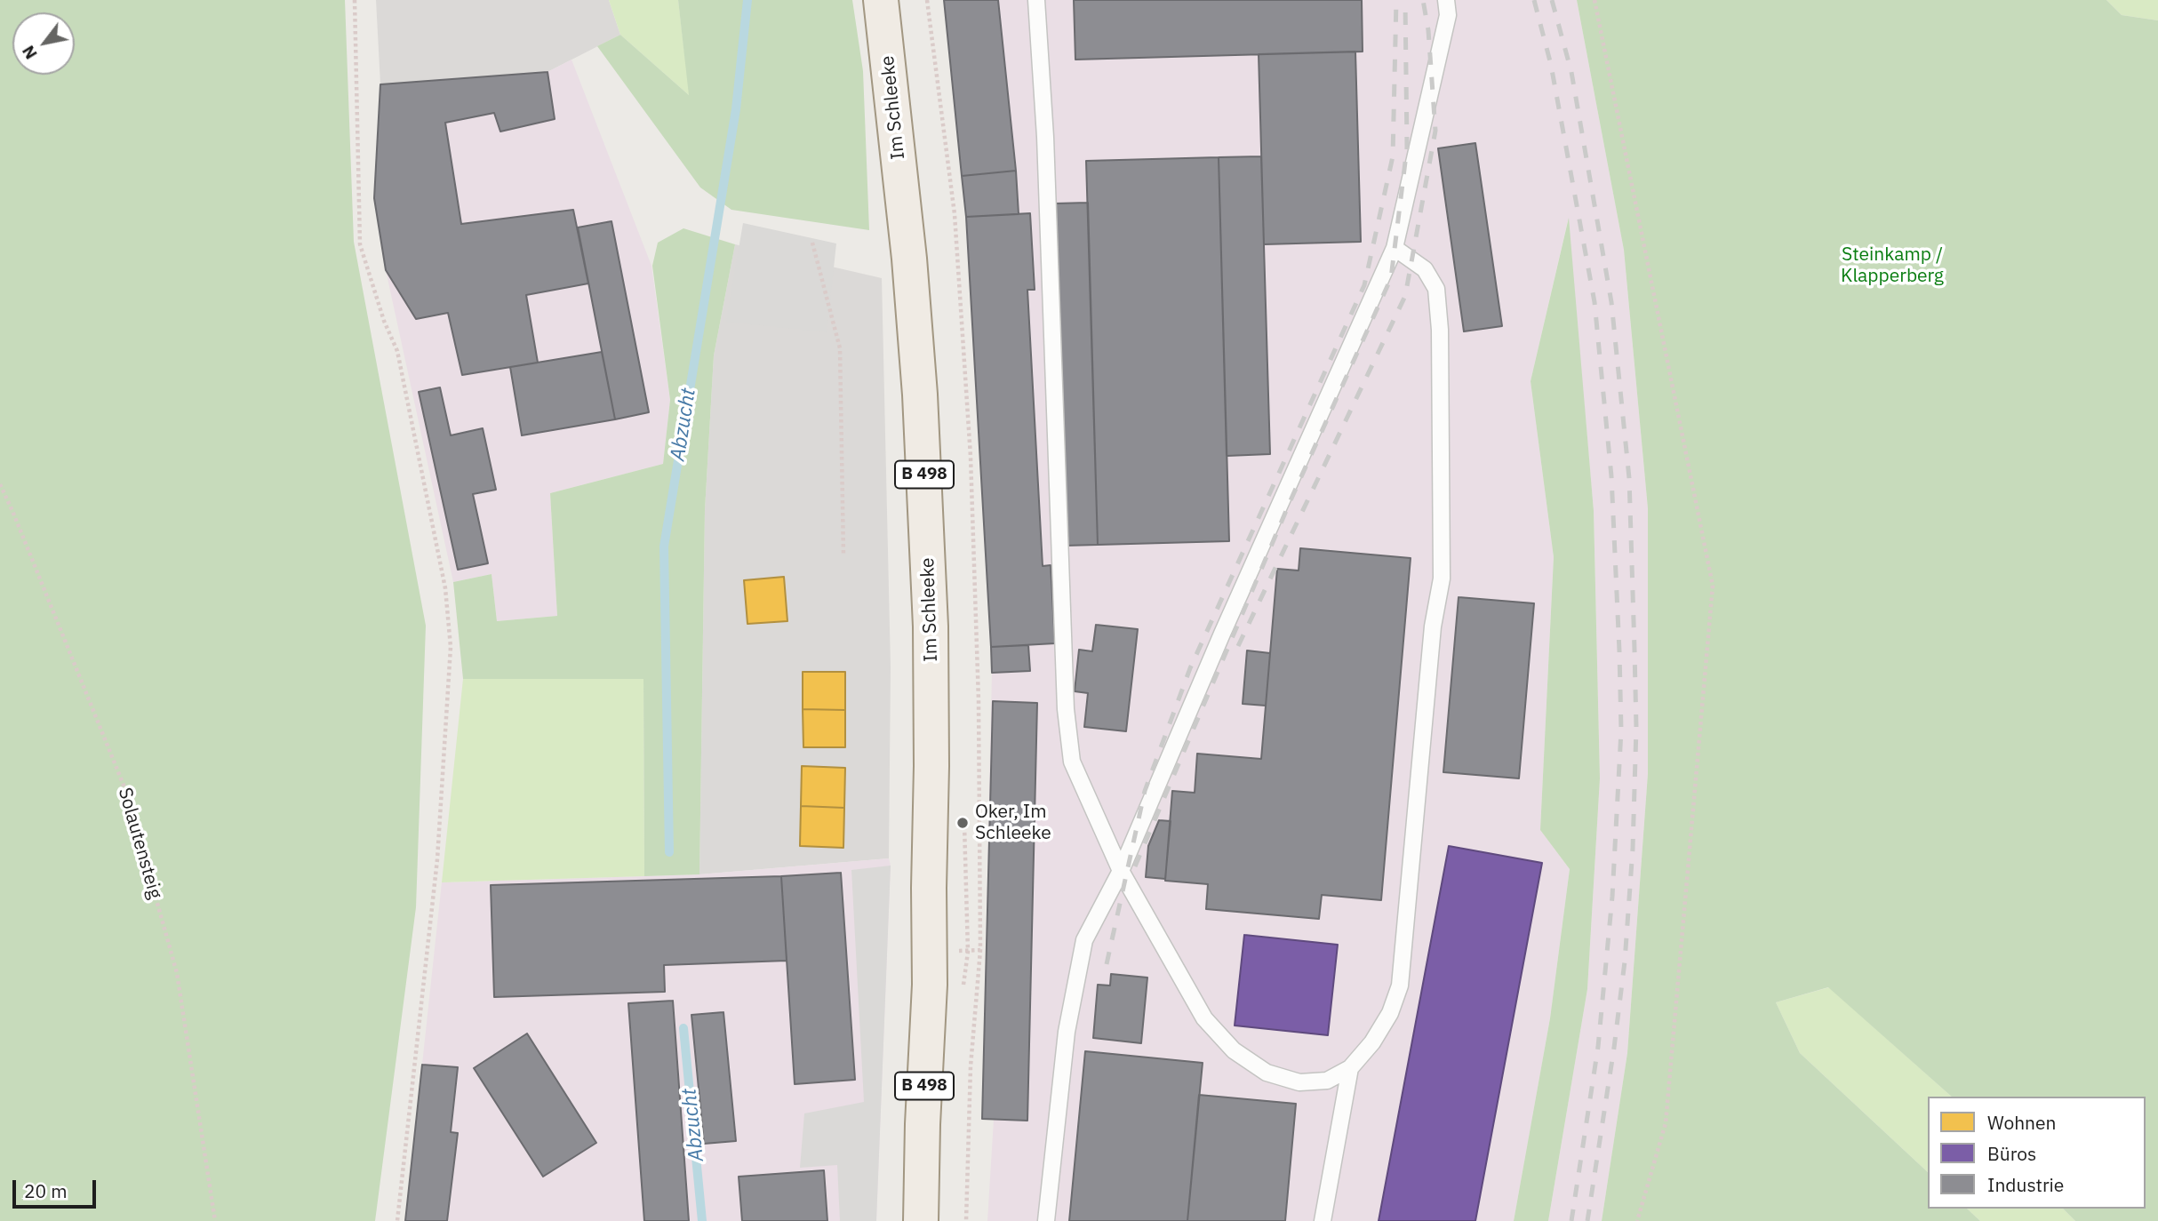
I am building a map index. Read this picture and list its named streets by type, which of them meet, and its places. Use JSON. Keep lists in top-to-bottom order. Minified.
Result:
{"streets":{"main road":["Im Schleeke","B 498"],"path":["Solautensteig"]},"water":["Abzucht"],"parks":["Steinkamp / Klapperberg"],"places":["Oker, Im Schleeke"],"legend":["Wohnen","Büros","Industrie"],"scale_bar":"20 m","north":"bottom left"}
